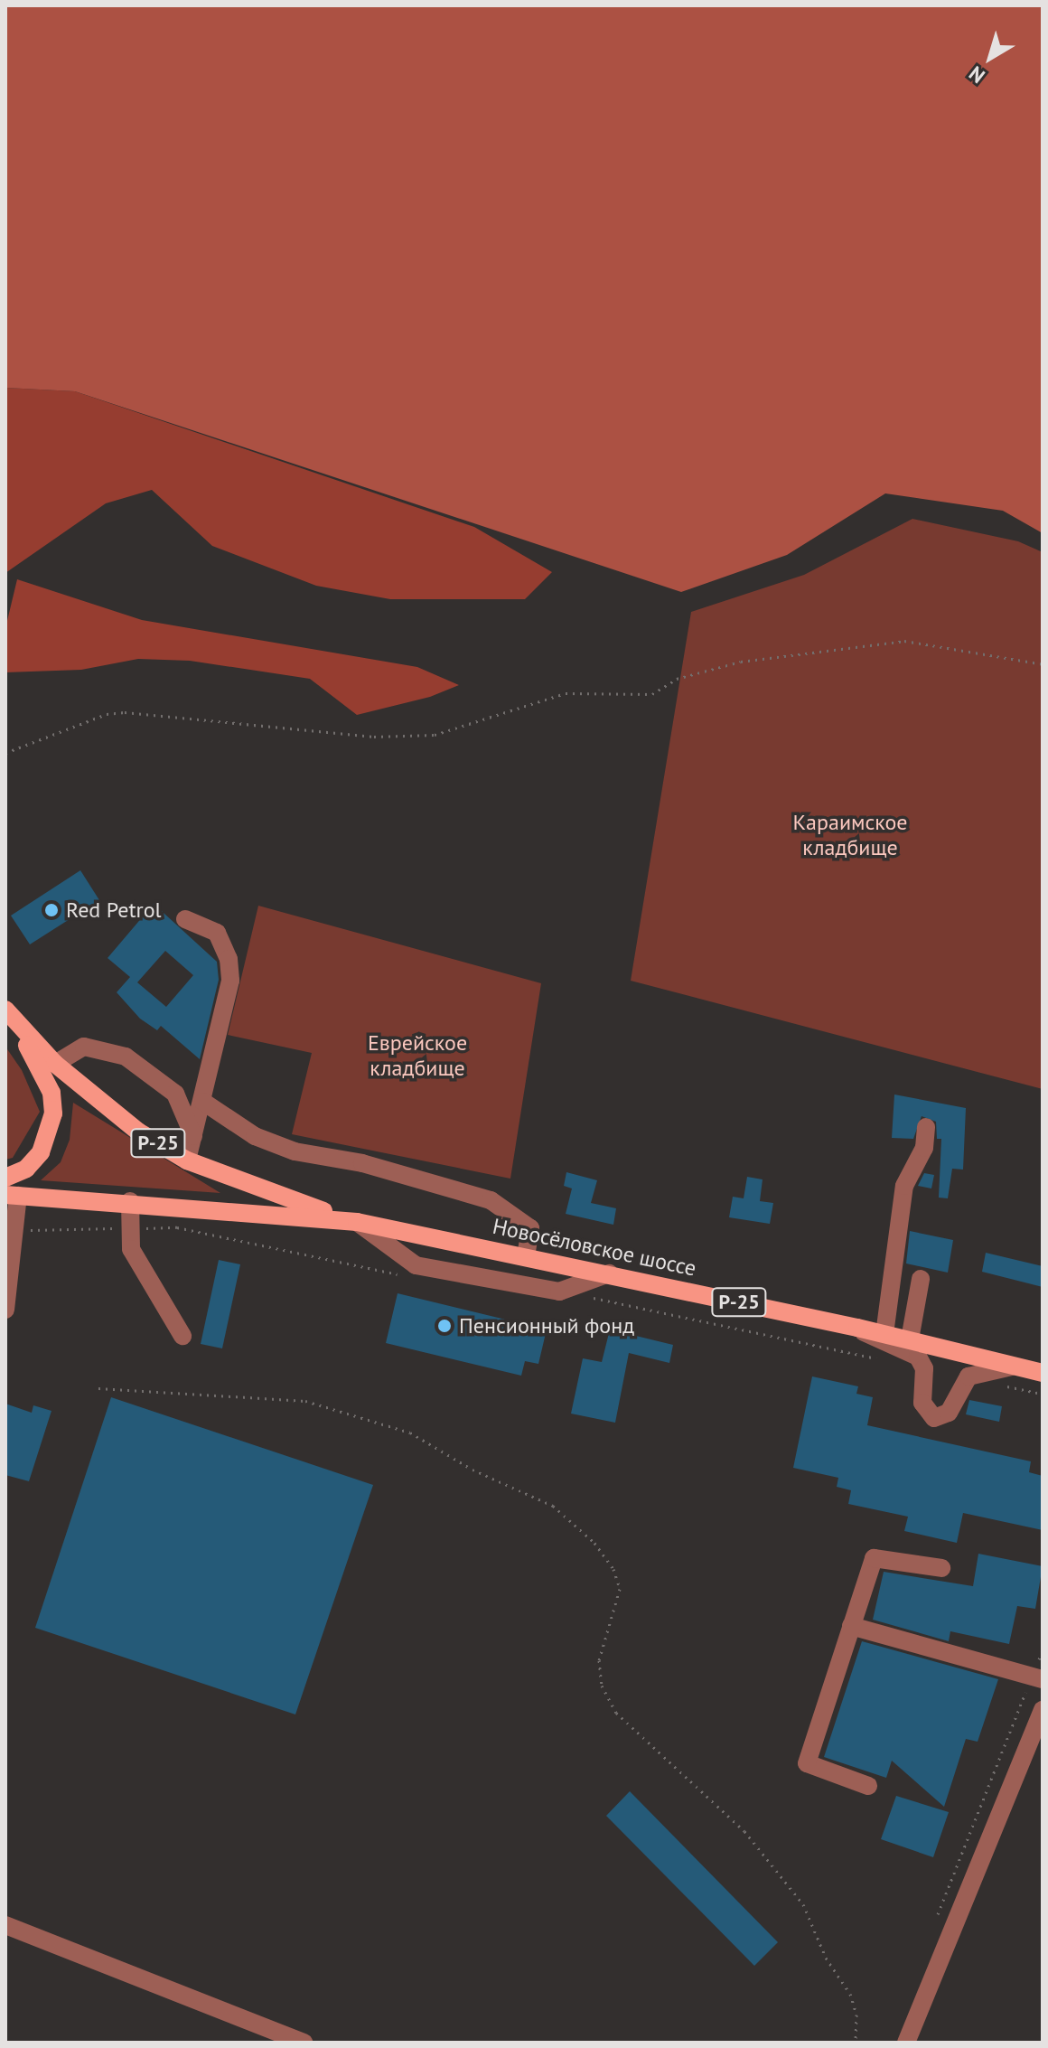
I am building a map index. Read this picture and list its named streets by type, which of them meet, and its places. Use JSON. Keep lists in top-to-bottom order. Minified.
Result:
{"streets":{"main road":["Р-25","Новосёловское шоссе"]},"parks":["Караимское кладбище","Еврейское кладбище"],"places":["Red Petrol","Пенсионный фонд"],"north":"bottom left"}
